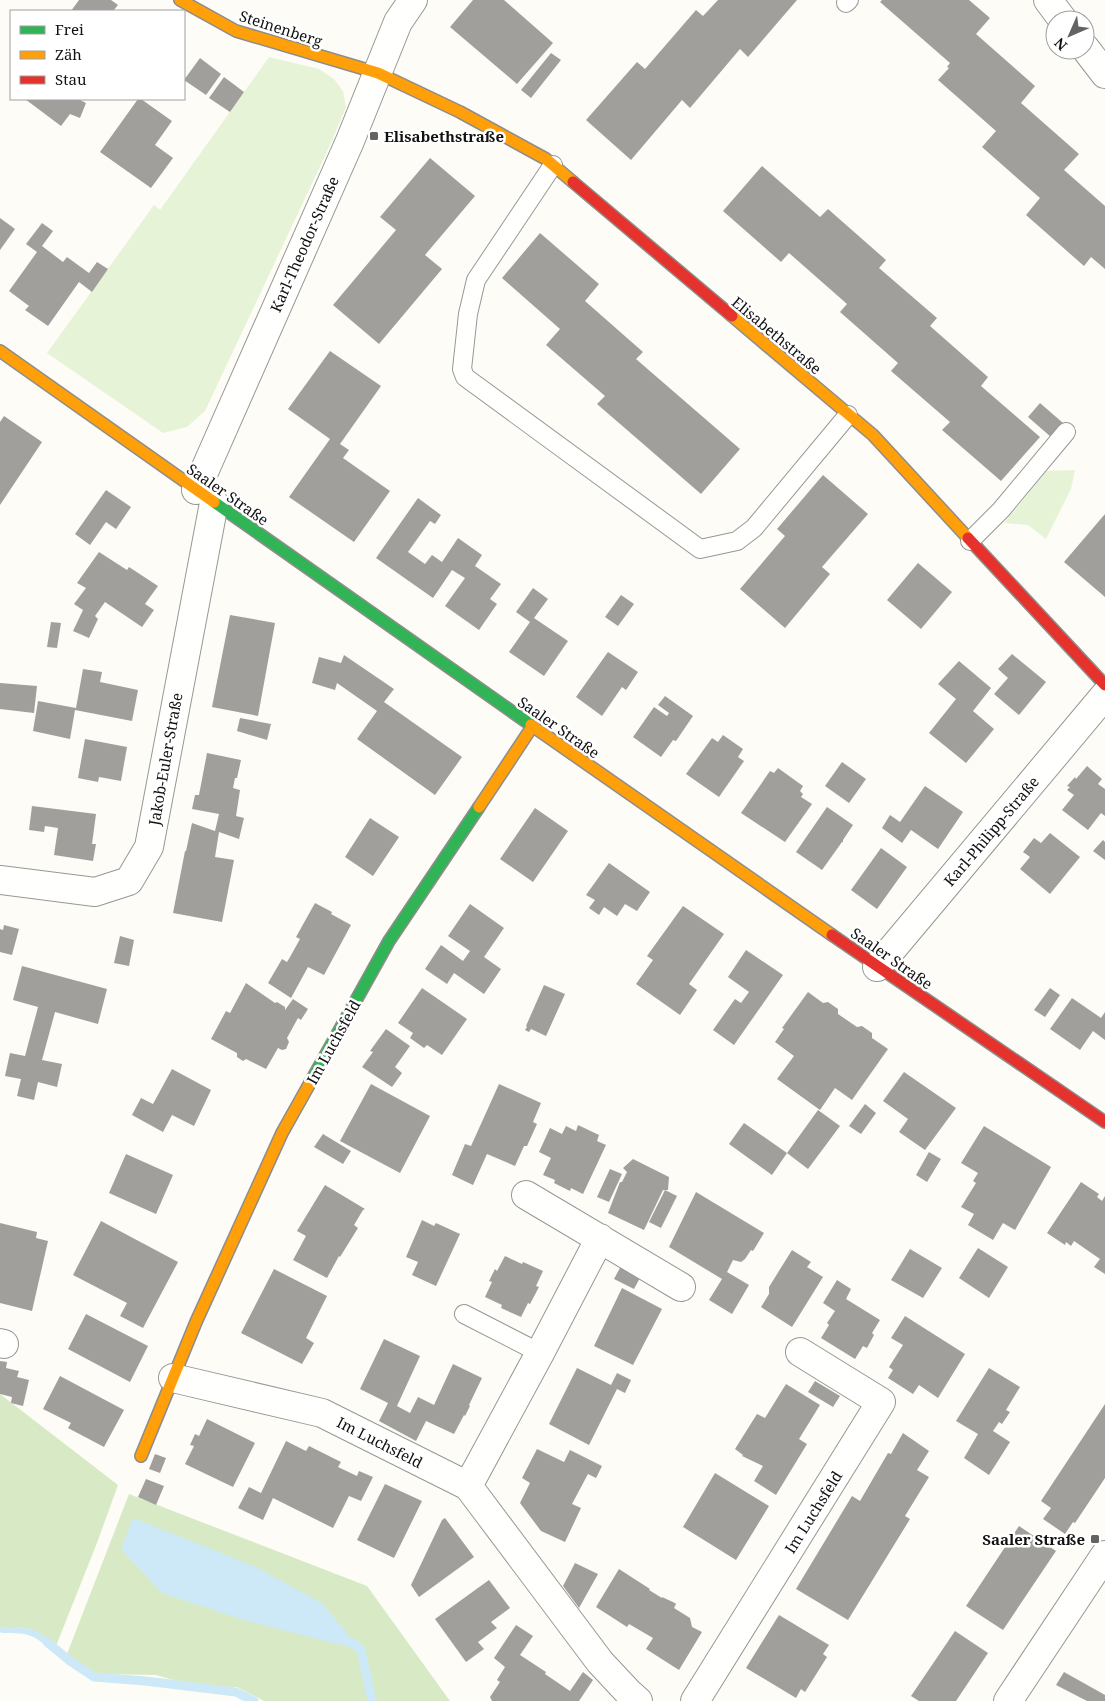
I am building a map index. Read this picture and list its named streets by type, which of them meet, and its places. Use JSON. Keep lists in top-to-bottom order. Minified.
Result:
{"streets":{"street":["Steinenberg","Karl-Theodor-Straße","Elisabethstraße","Saaler Straße","Jakob-Euler-Straße","Karl-Philipp-Straße","Im Luchsfeld"]},"crossings":[["Steinenberg","Karl-Theodor-Straße"],["Steinenberg","Elisabethstraße"],["Karl-Theodor-Straße","Elisabethstraße"],["Karl-Theodor-Straße","Saaler Straße"],["Karl-Theodor-Straße","Jakob-Euler-Straße"],["Saaler Straße","Jakob-Euler-Straße"],["Saaler Straße","Karl-Philipp-Straße"],["Saaler Straße","Im Luchsfeld"]],"places":{"transit":["Elisabethstraße","Saaler Straße"]},"legend":["Frei","Zäh","Stau"],"north":"bottom left"}
